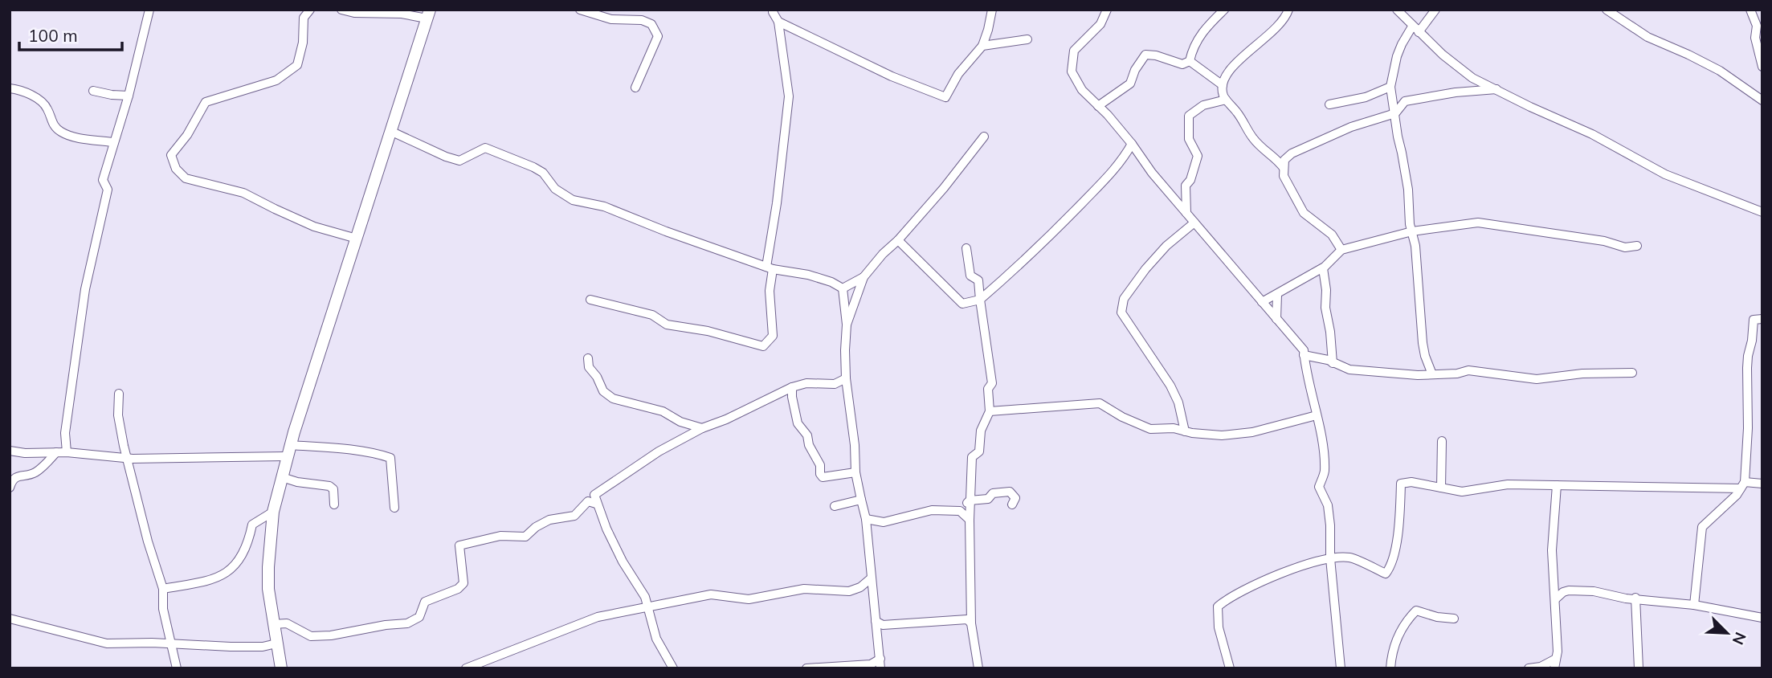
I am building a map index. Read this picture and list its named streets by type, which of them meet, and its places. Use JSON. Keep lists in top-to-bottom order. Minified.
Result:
{"scale_bar":"100 m","north":"bottom right"}
